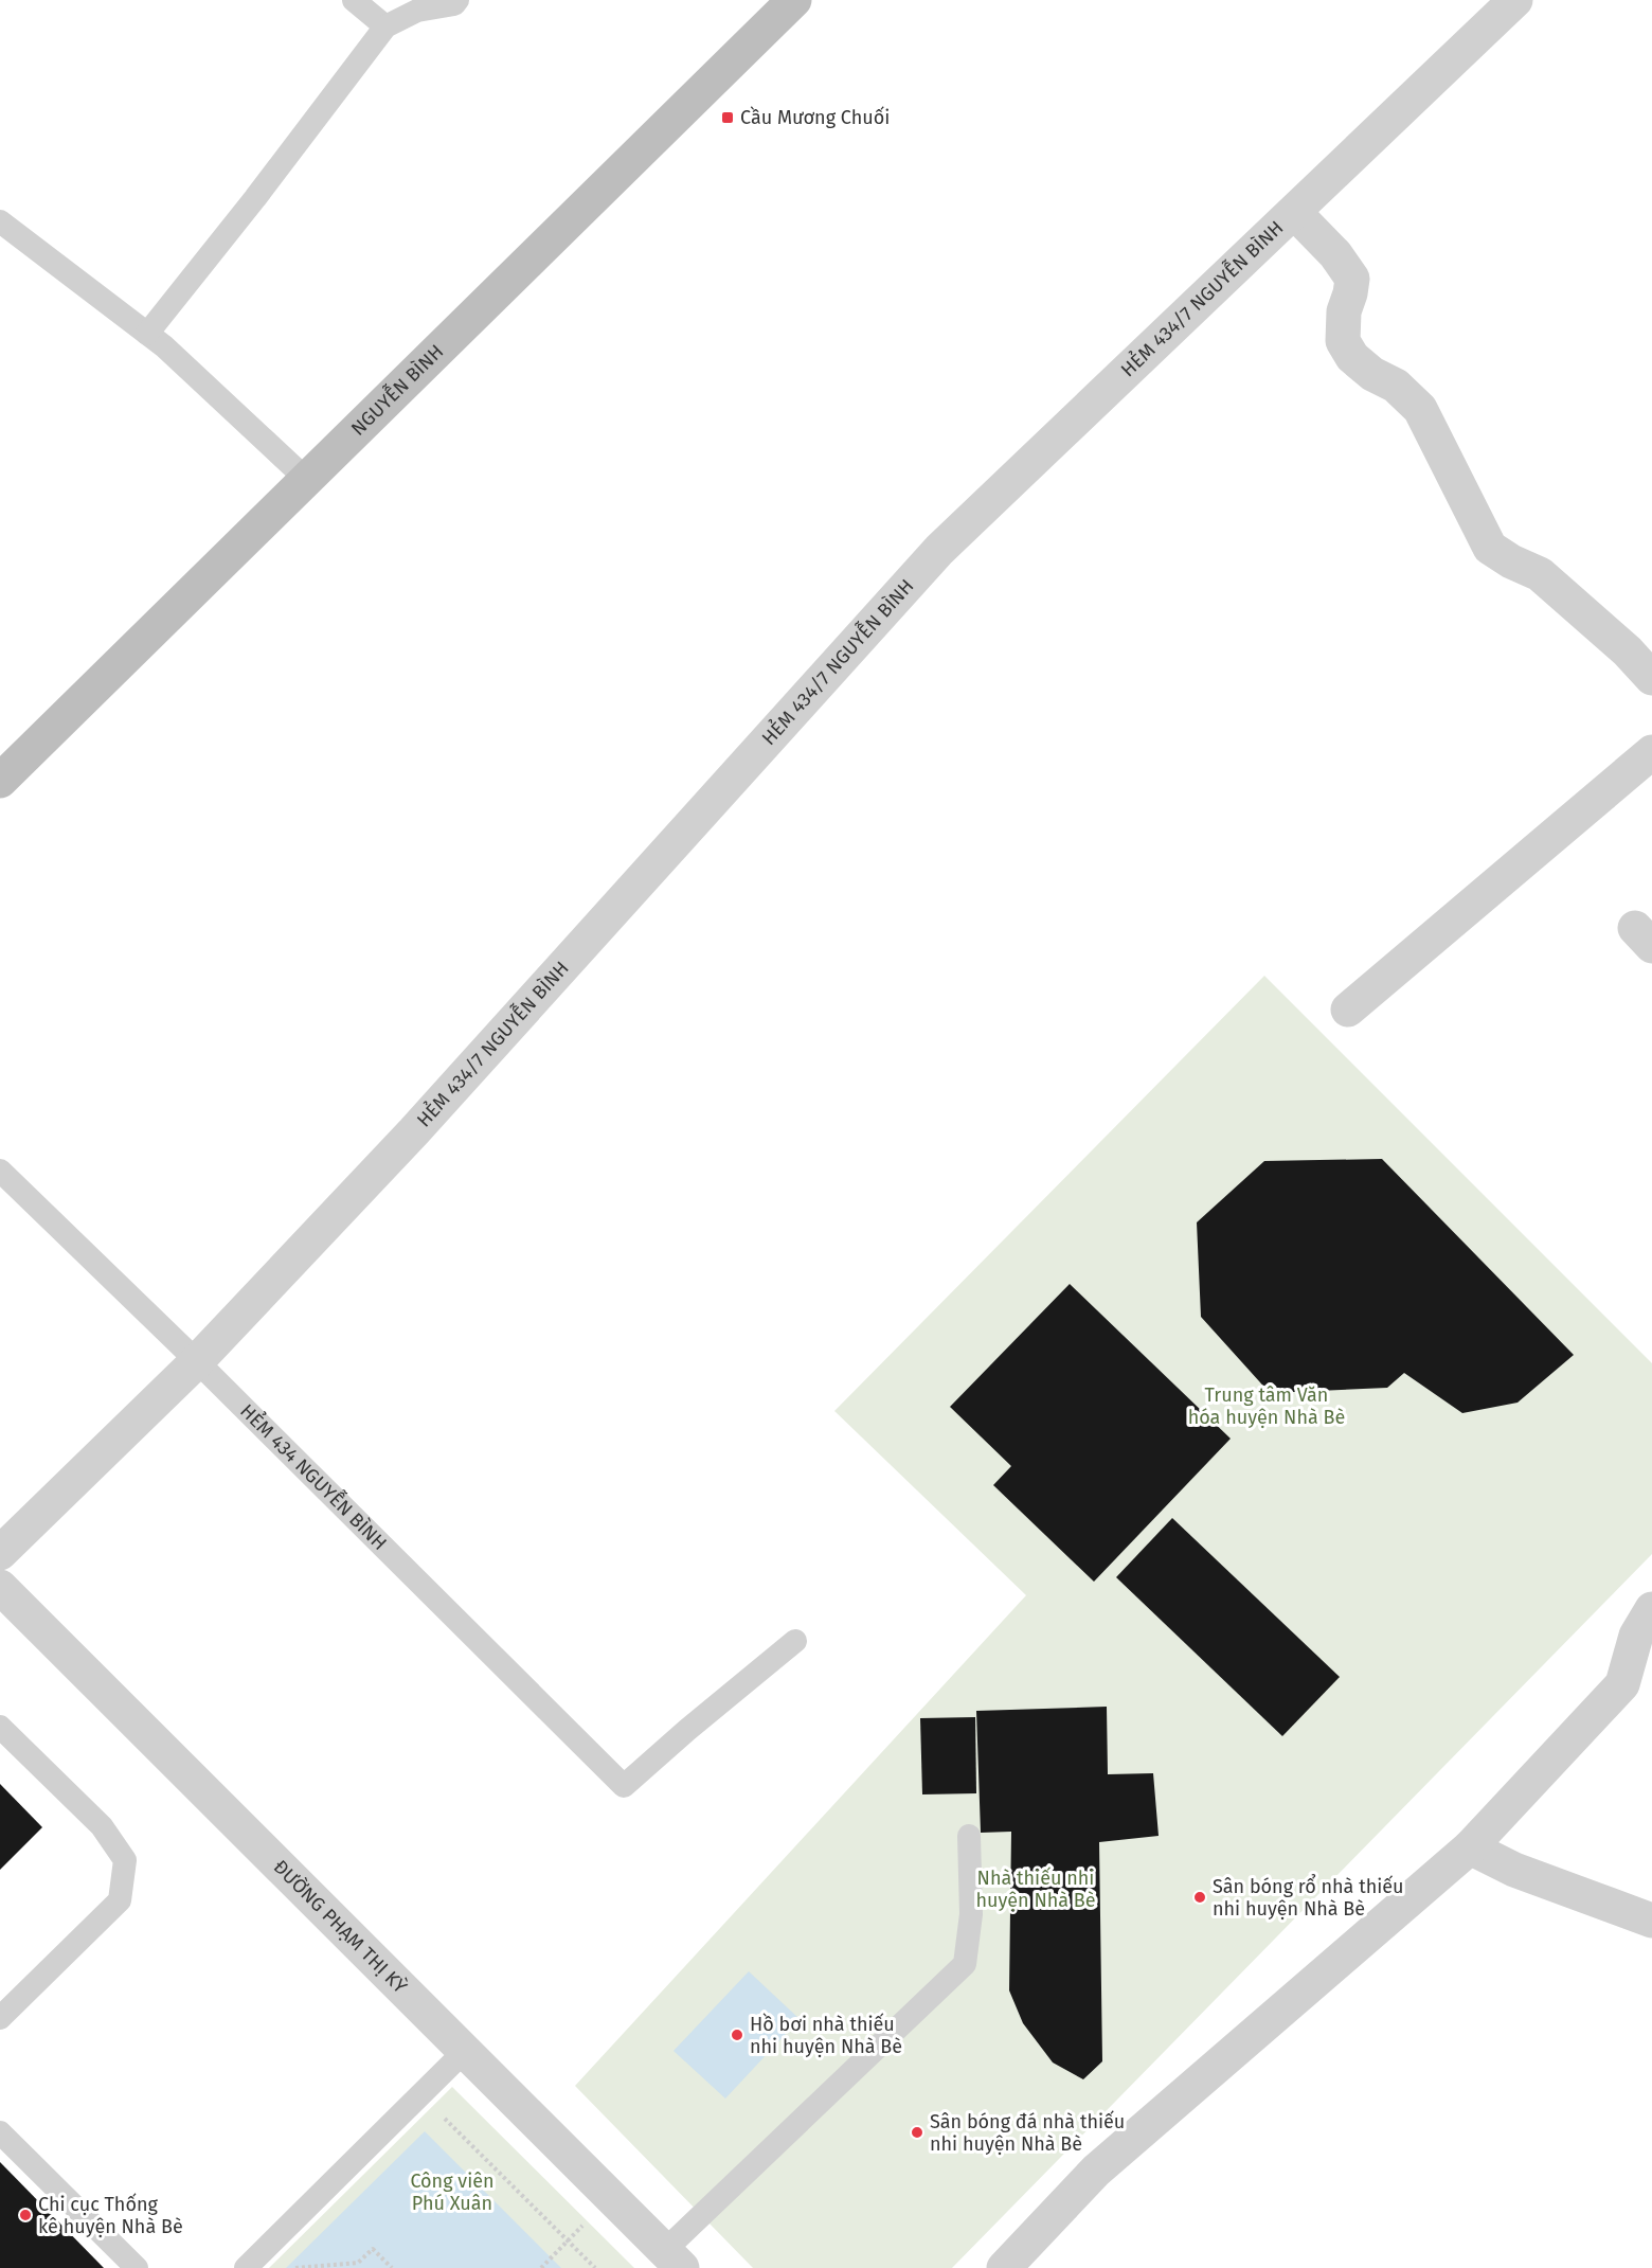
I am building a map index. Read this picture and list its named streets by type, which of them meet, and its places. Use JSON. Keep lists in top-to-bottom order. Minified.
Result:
{"streets":{"main road":["NGUYỄN BÌNH"],"street":["HẺM 434/7 NGUYỄN BÌNH","ĐƯỜNG PHẠM THỊ KỲ"],"lane":["HẺM 434 NGUYỄN BÌNH"]},"crossings":[["HẺM 434/7 NGUYỄN BÌNH","HẺM 434 NGUYỄN BÌNH"]],"parks":["Trung tâm Văn hóa huyện Nhà Bè","Nhà thiếu nhi huyện Nhà Bè","Công viên Phú Xuân"],"places":{"transit":["Cầu Mương Chuối"],"other":["Sân bóng rổ nhà thiếu nhi huyện Nhà Bè","Hồ bơi nhà thiếu nhi huyện Nhà Bè","Sân bóng đá nhà thiếu nhi huyện Nhà Bè","Chi cục Thống kê huyện Nhà Bè"]}}
